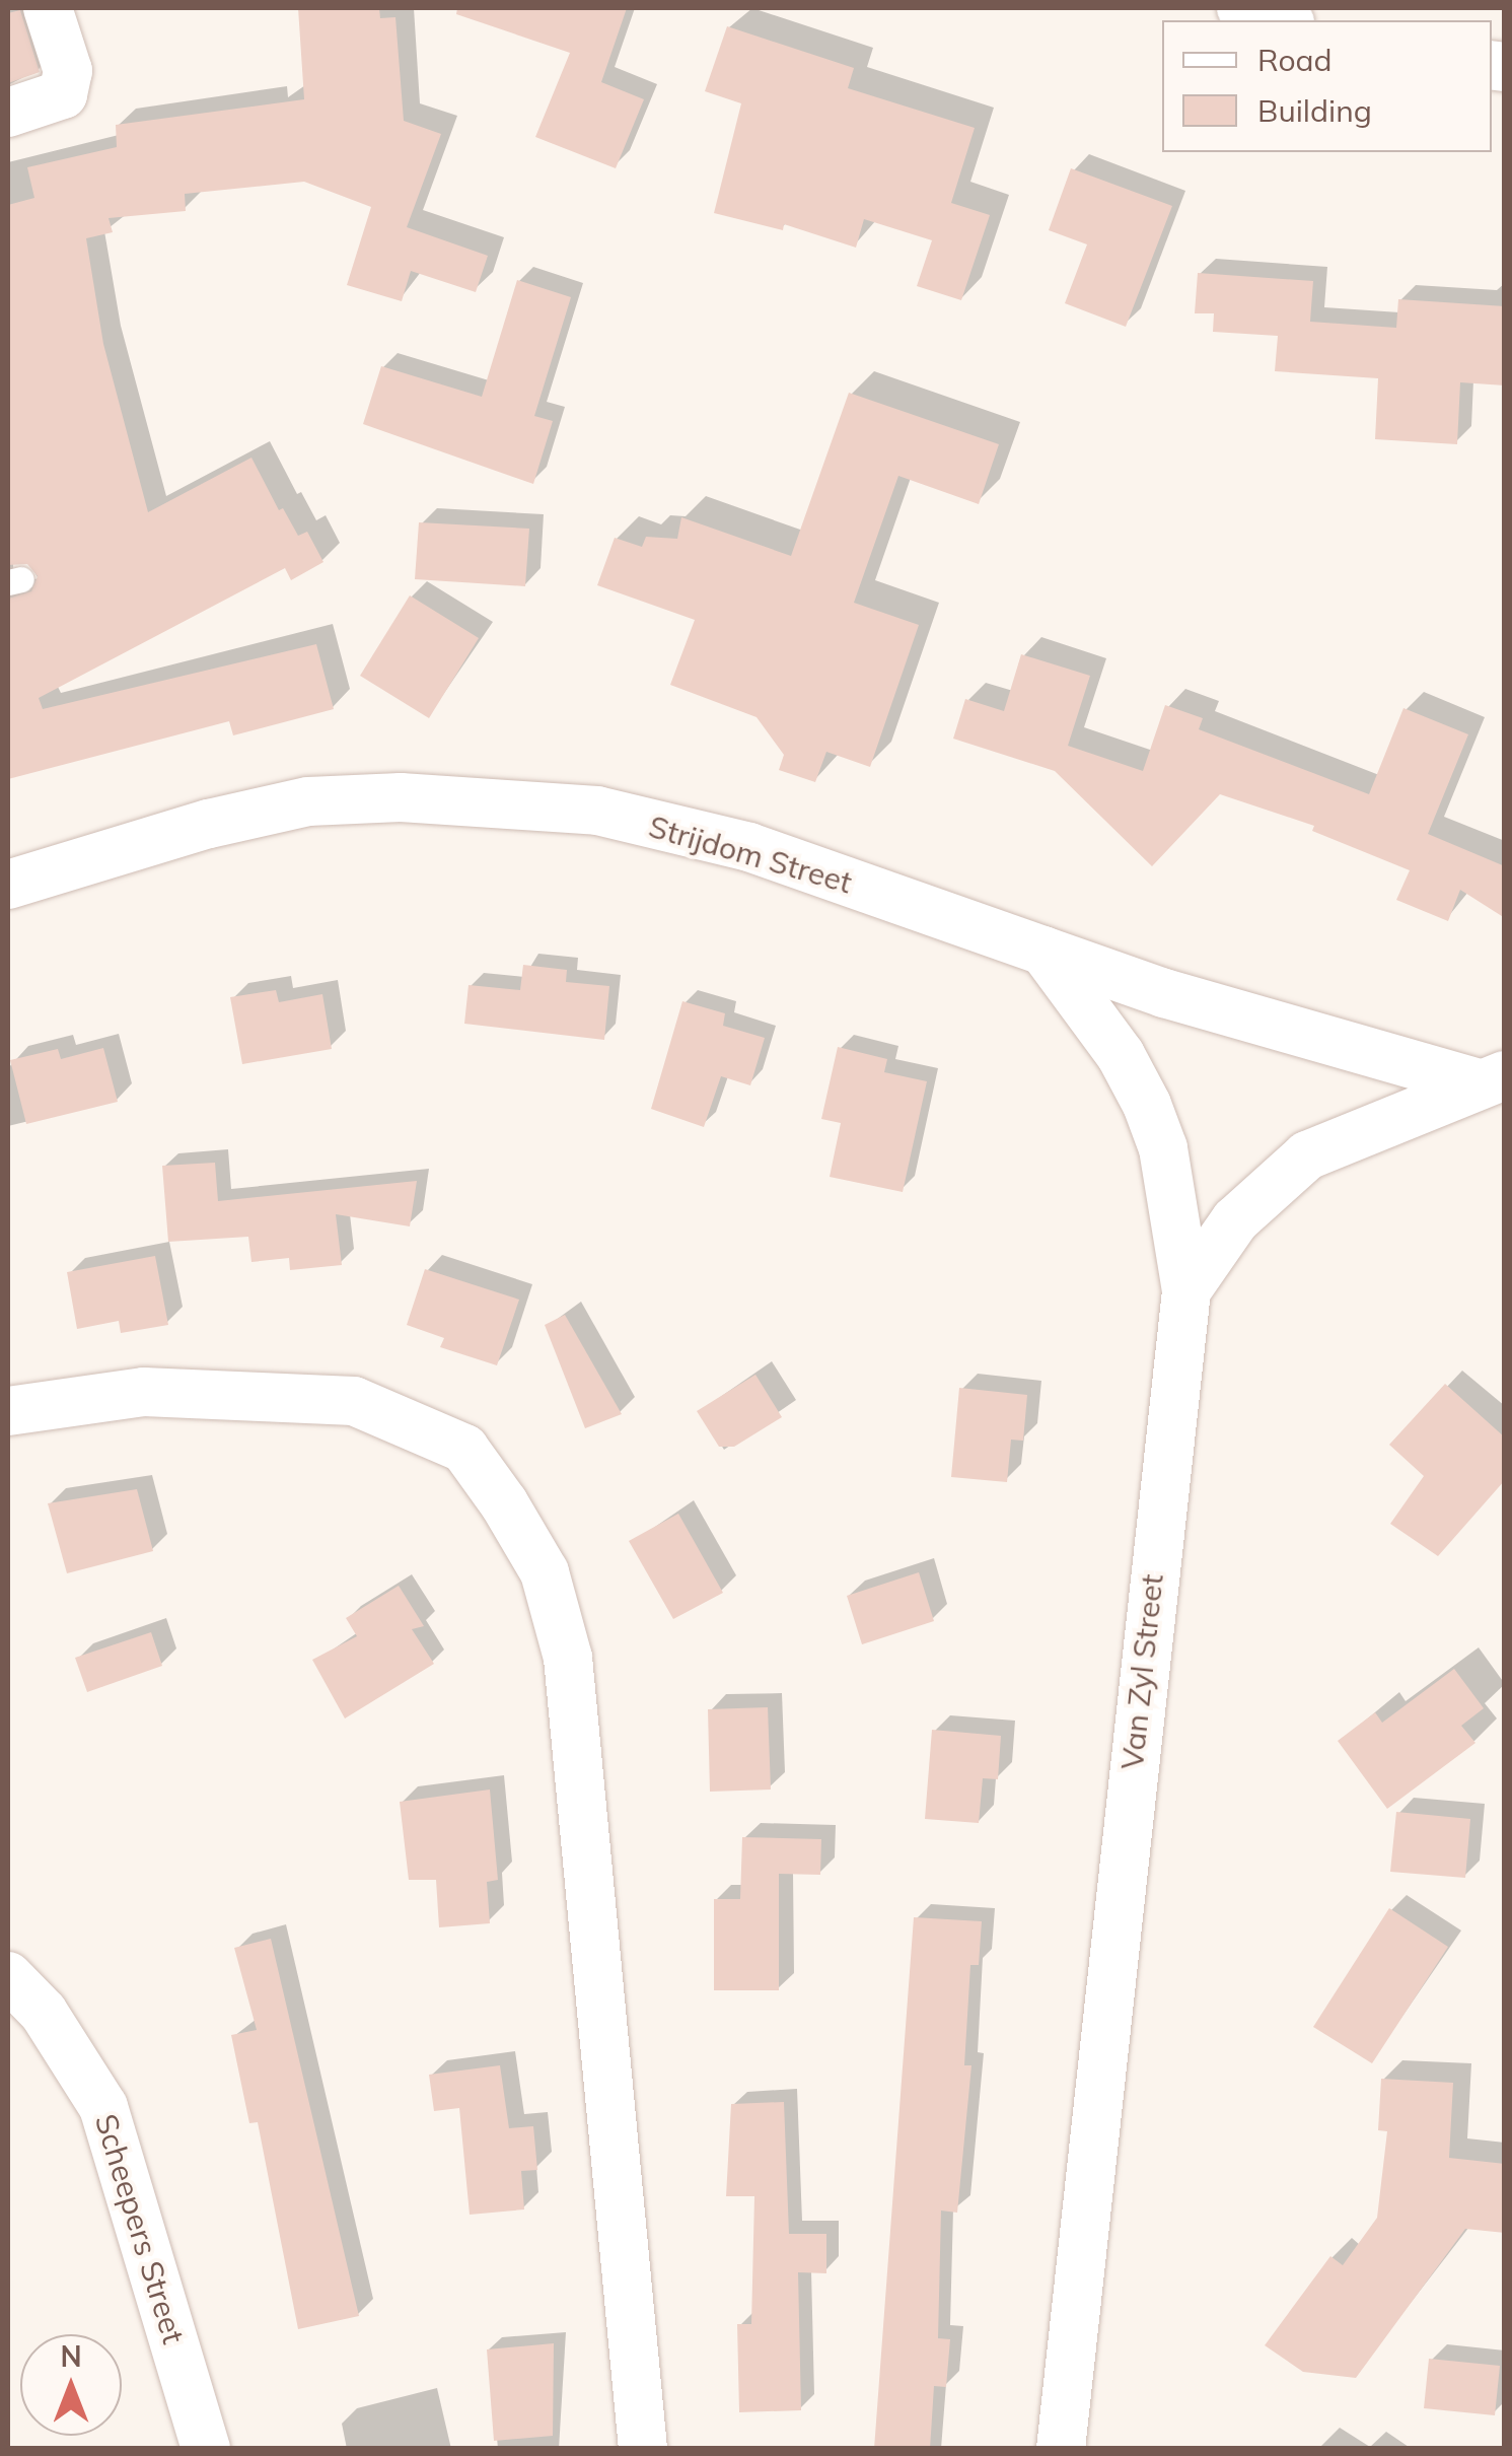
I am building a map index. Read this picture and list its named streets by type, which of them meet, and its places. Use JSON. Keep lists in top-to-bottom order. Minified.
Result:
{"streets":{"street":["Strijdom Street","Van Zyl Street","Scheepers Street"]},"crossings":[["Strijdom Street","Van Zyl Street"]],"legend":["Road","Building"],"north":"top"}
